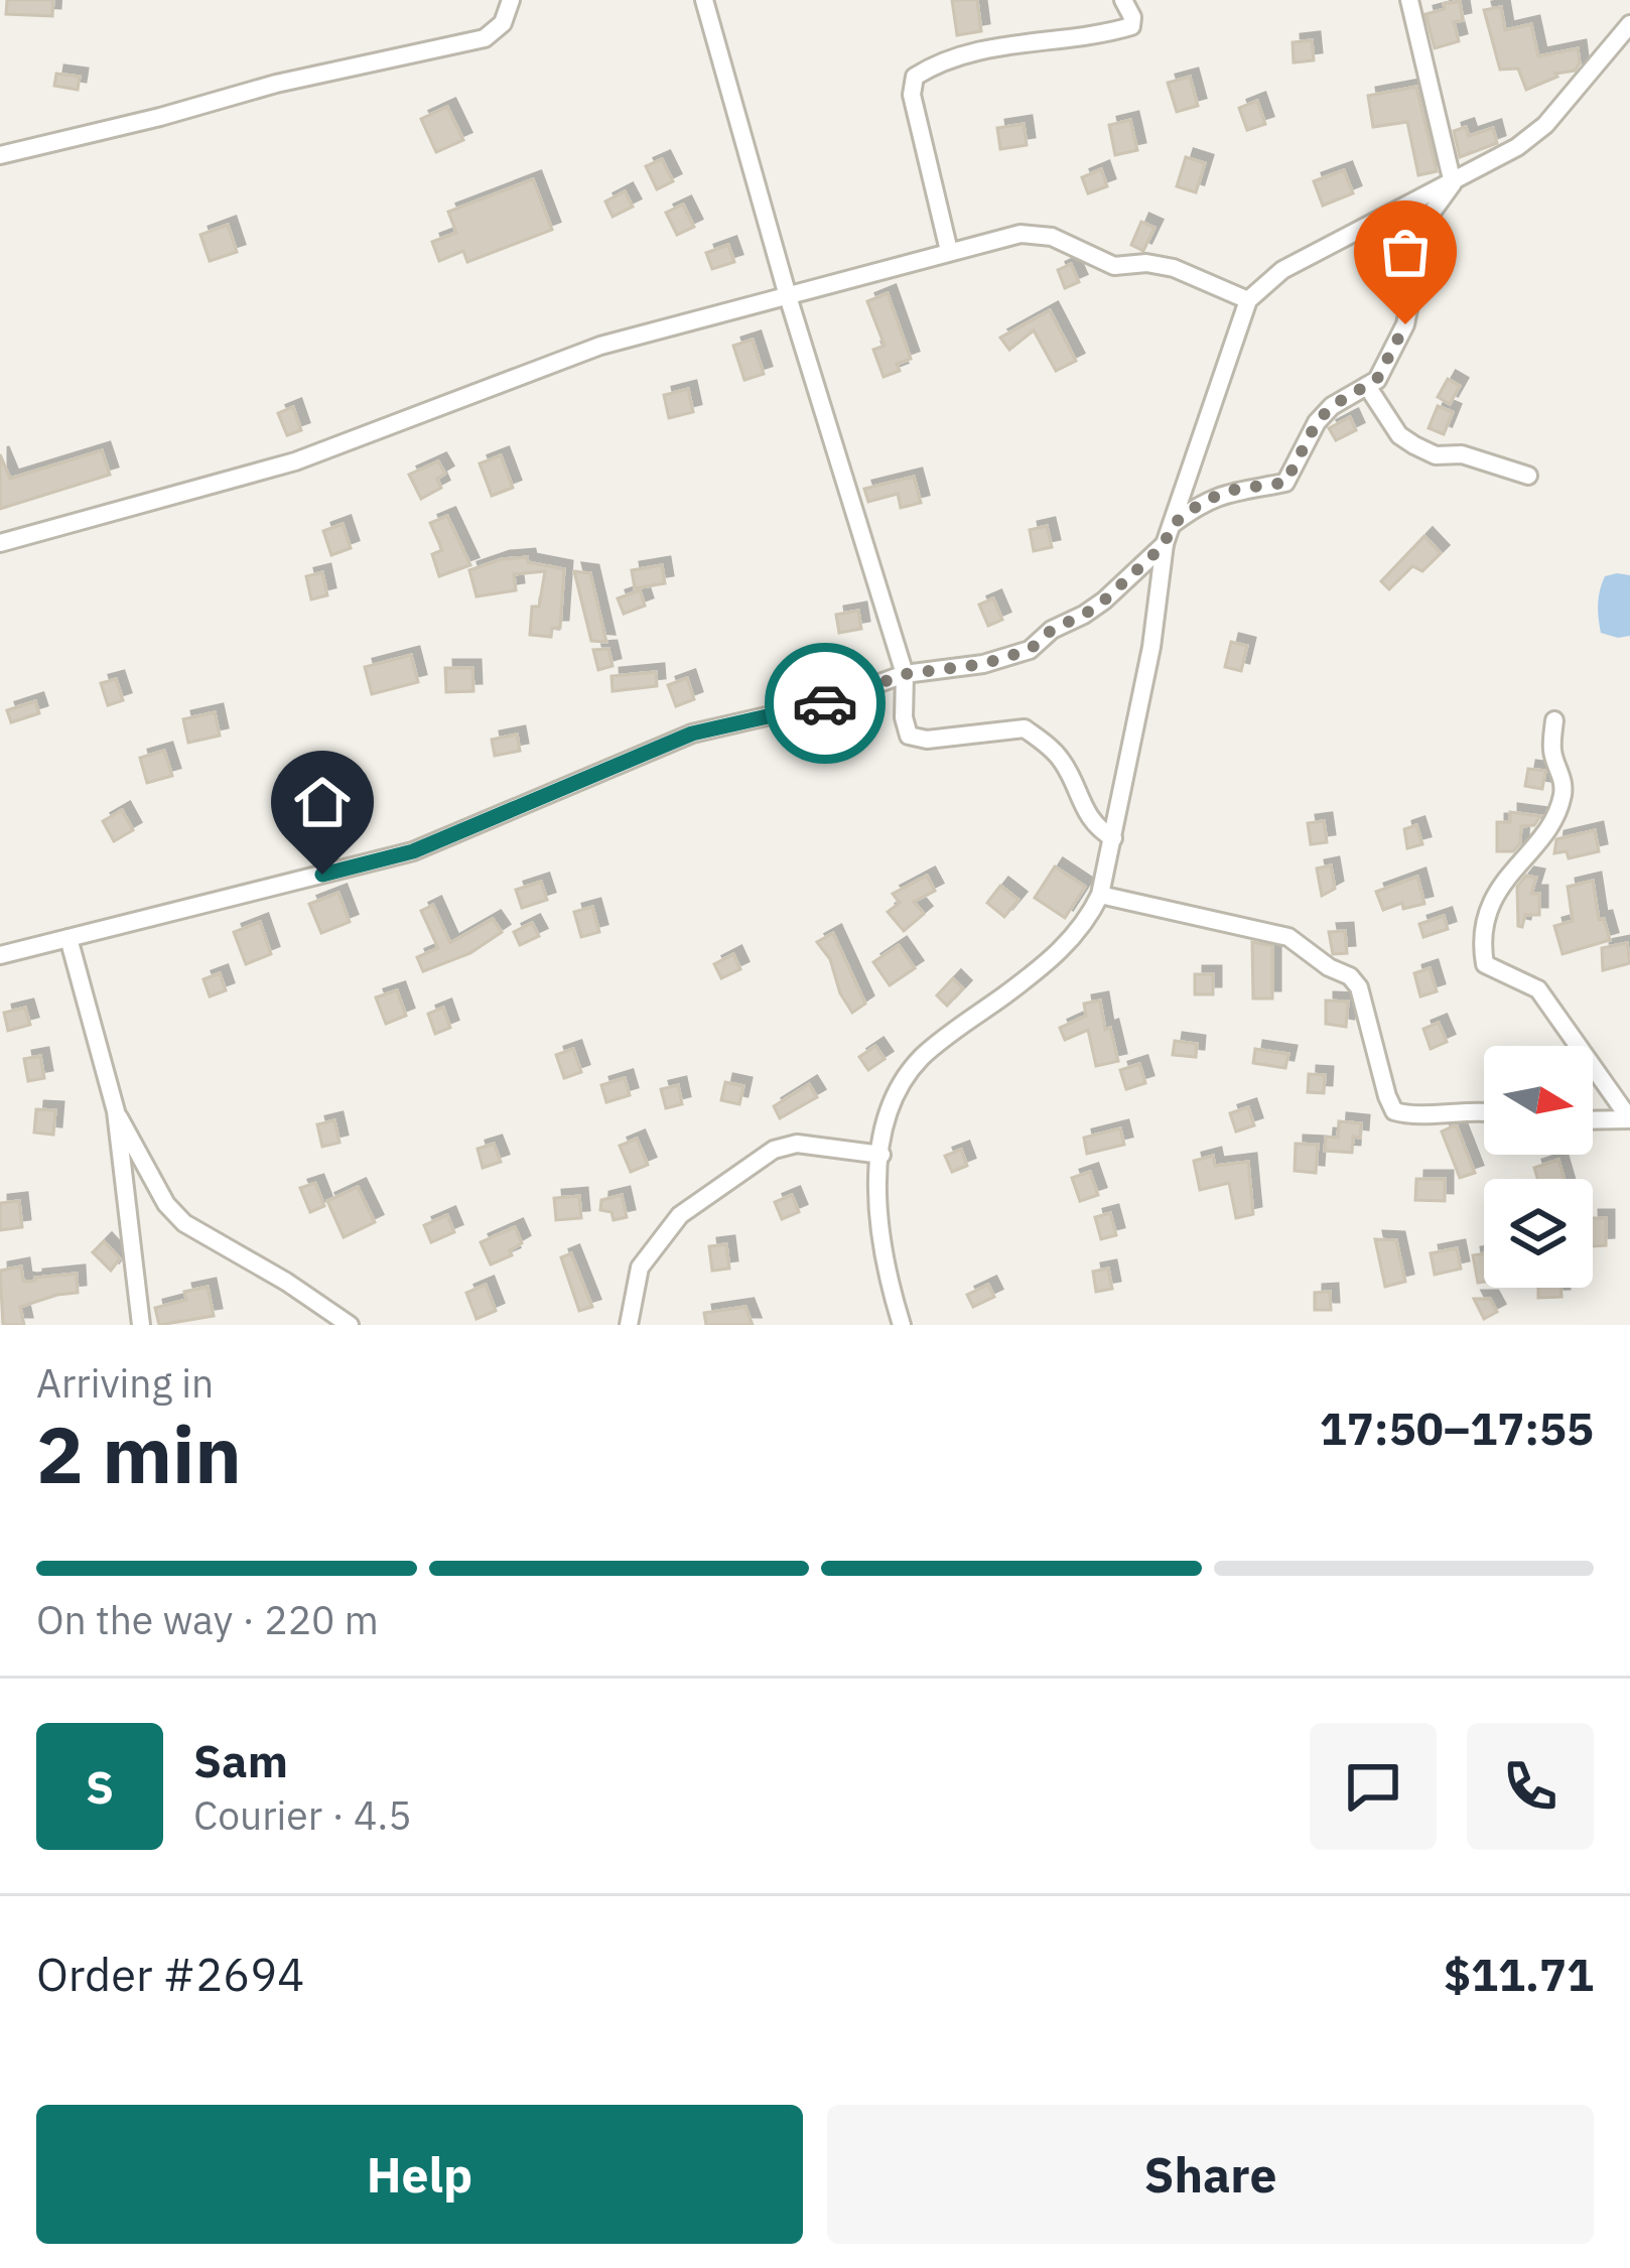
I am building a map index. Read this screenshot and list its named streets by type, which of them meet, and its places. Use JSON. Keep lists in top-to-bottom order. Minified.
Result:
{"north":"right","page":{"heading":["2 min","Arriving in","17:50–17:55"],"panel":["Sam","Courier · 4.5","Order #2694","$11.71"],"bar":"On the way · 220 m","round":"S","buttons":["Help","Share"]}}
